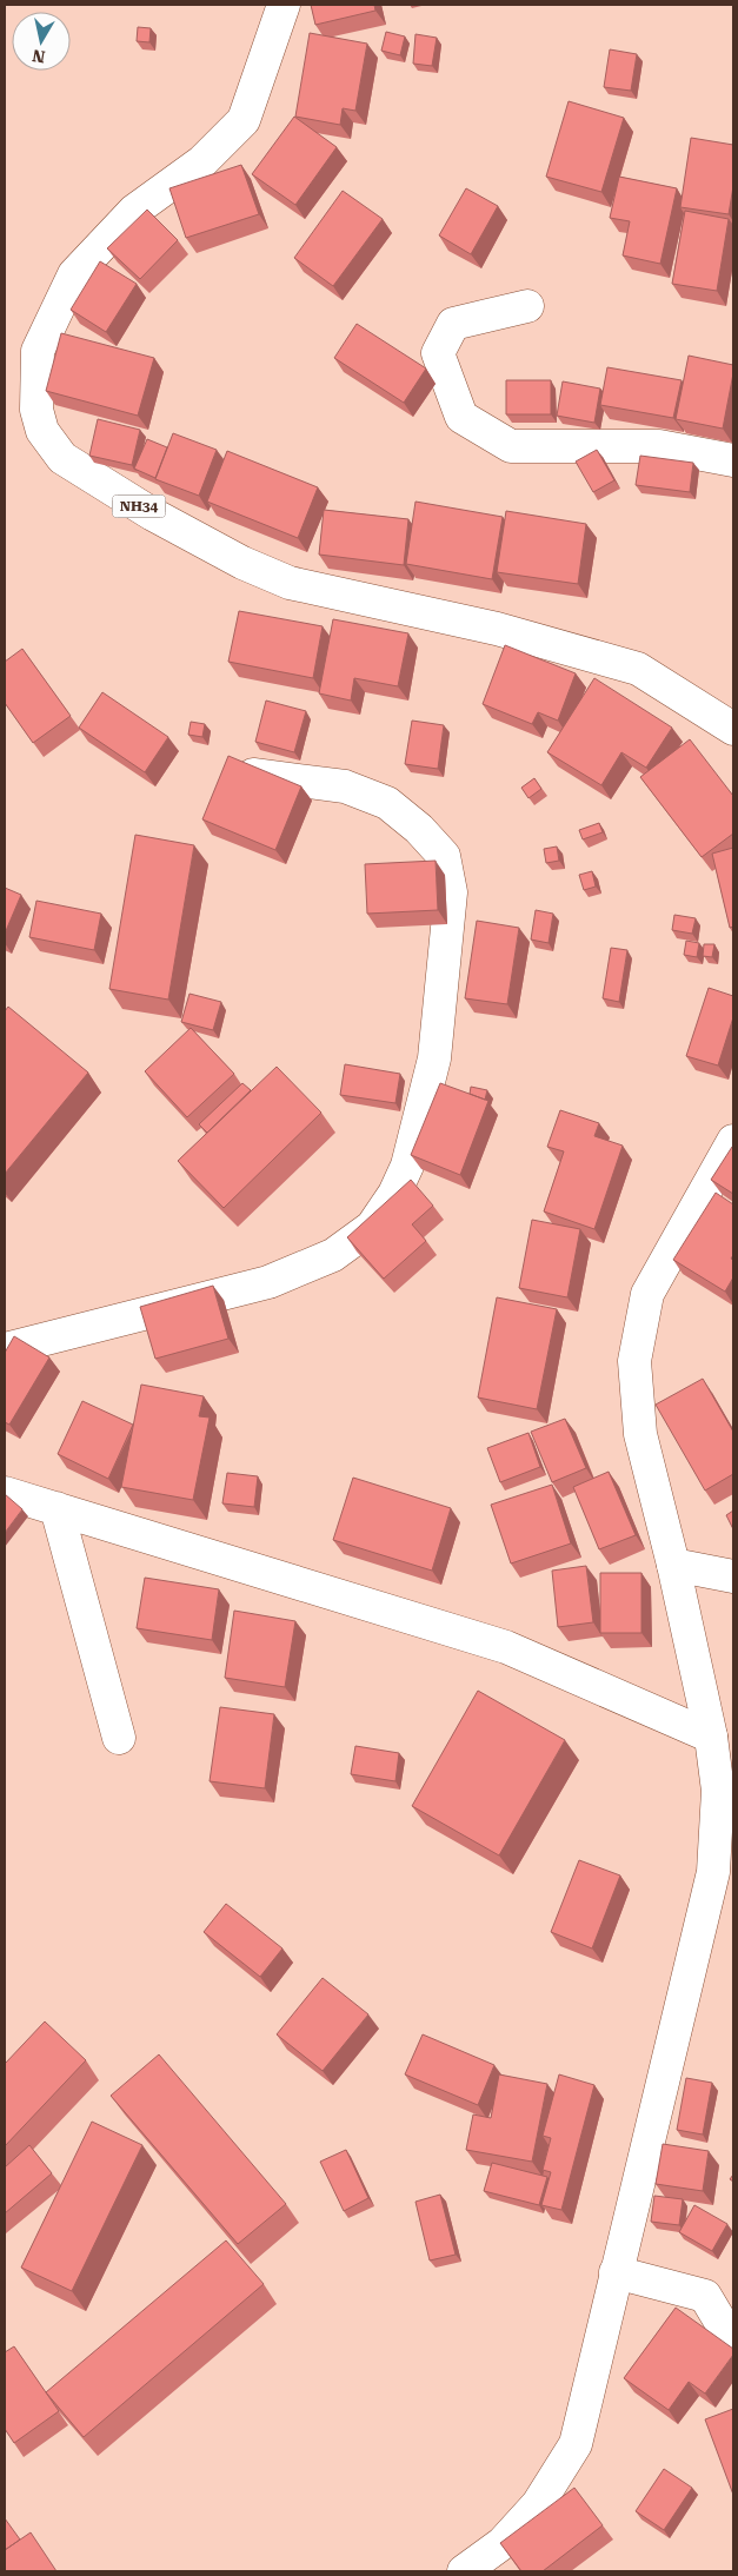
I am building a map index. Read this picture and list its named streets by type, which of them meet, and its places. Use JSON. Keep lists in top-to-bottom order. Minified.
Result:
{"streets":{"main road":["NH34"]},"north":"bottom"}
